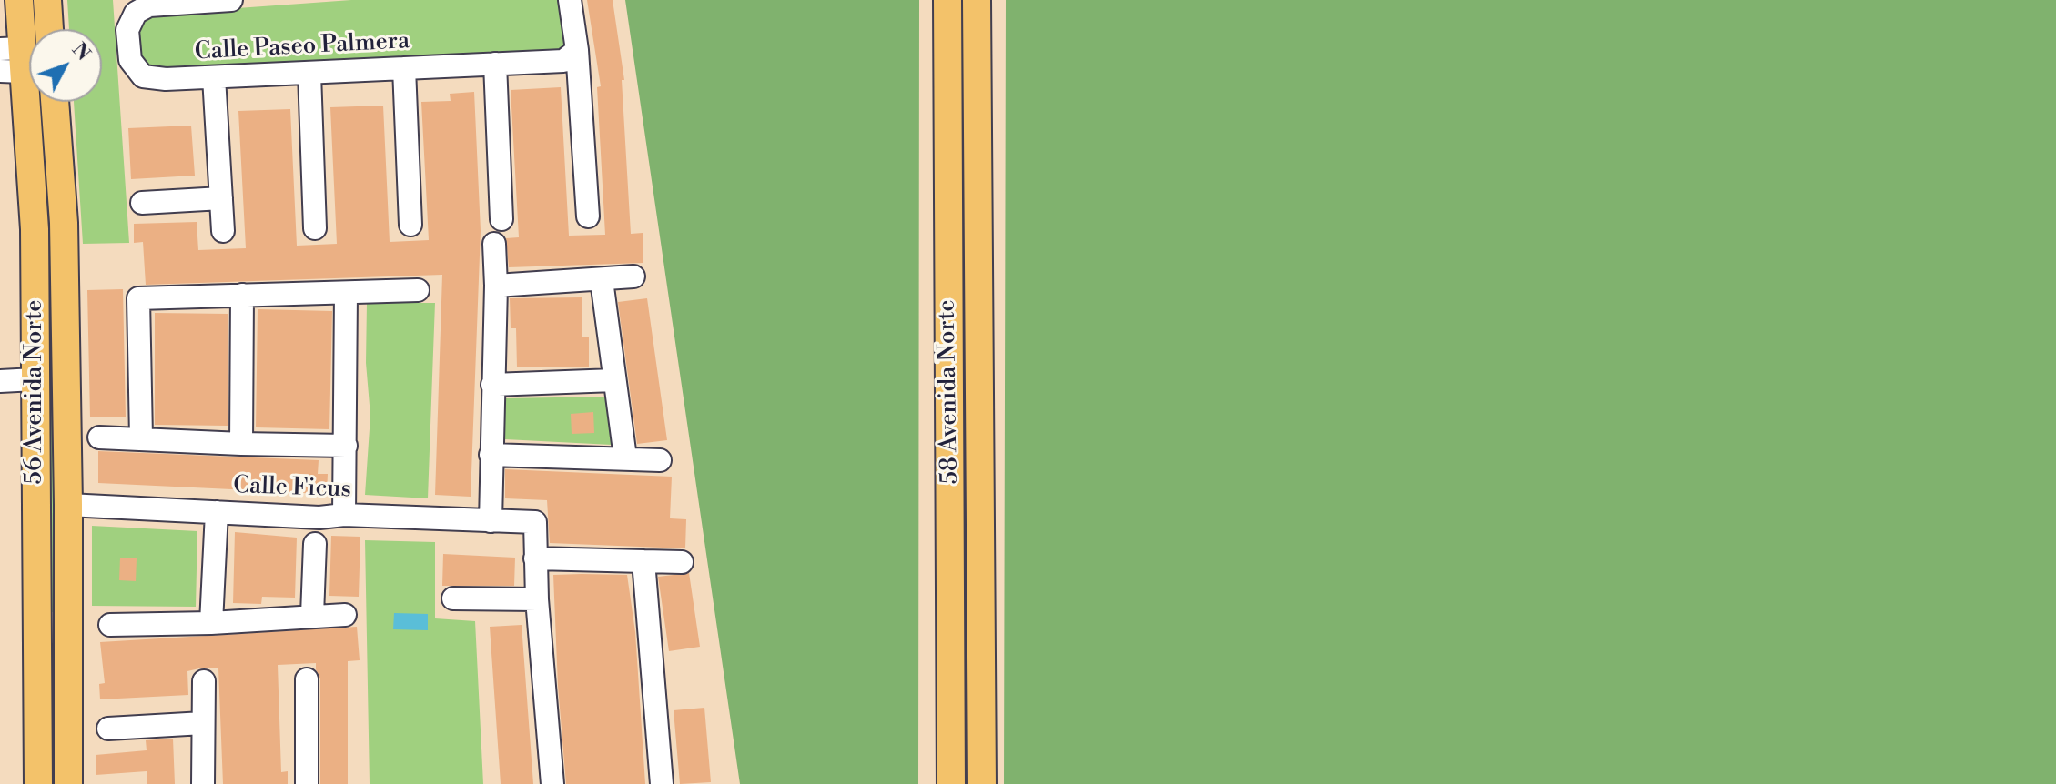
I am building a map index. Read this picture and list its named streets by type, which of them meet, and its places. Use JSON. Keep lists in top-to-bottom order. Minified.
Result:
{"streets":{"main road":["56 Avenida Norte","58 Avenida Norte"],"street":["Calle Paseo Palmera","Calle Ficus"]},"crossings":[["56 Avenida Norte","Calle Ficus"]],"north":"top right"}
